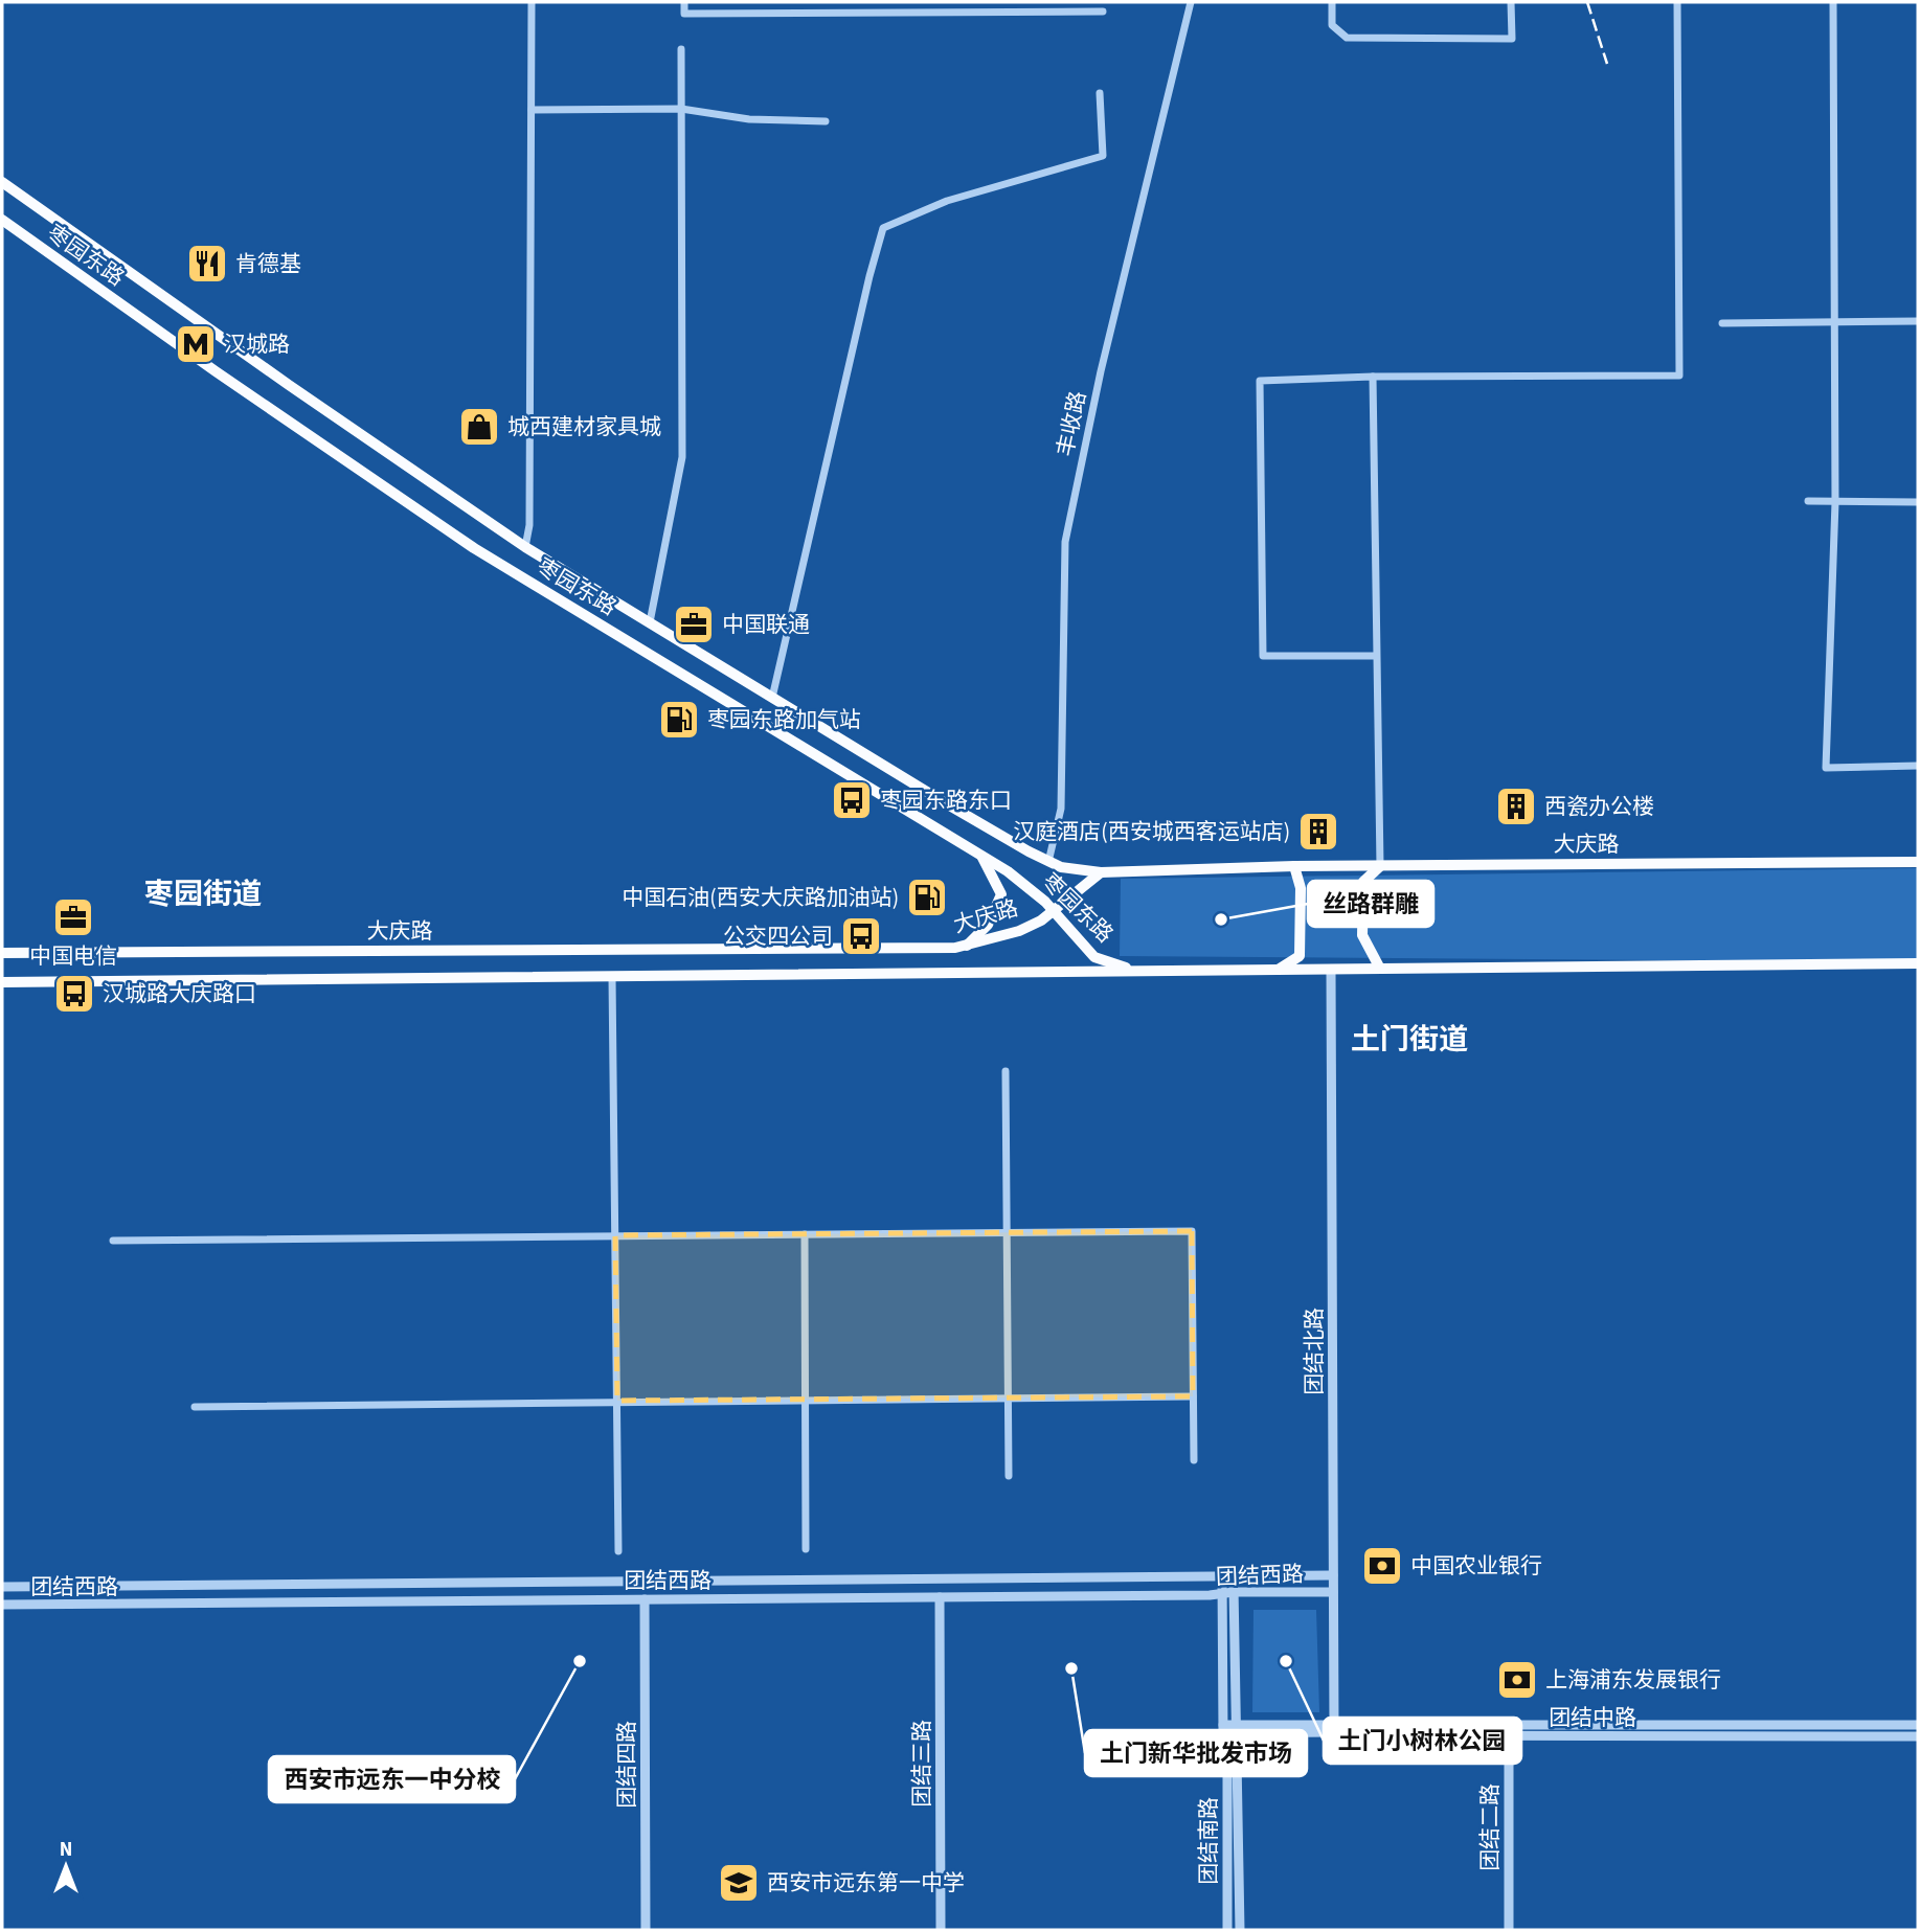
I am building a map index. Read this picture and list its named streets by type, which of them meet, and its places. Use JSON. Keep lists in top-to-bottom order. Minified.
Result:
{"streets":{"main road":["枣园东路","大庆路"],"street":["丰收路","团结北路","团结西路","团结中路","团结三路","团结四路","团结二路","团结南路"]},"crossings":[["枣园东路","丰收路"],["枣园东路","大庆路"],["团结北路","团结西路"],["团结北路","团结中路"],["团结西路","团结三路"],["团结西路","团结四路"],["团结西路","团结南路"],["团结中路","团结二路"],["团结中路","团结南路"]],"districts":["枣园街道","土门街道"],"places":{"restaurant":["肯德基"],"metro station":["汉城路"],"shop":["城西建材家具城"],"office":["中国联通","中国电信"],"fuel station":["枣园东路加气站","中国石油(西安大庆路加油站)"],"bus stop":["枣园东路东口","公交四公司","汉城路大庆路口"],"building":["西瓷办公楼","汉庭酒店(西安城西客运站店)"],"other":["丝路群雕","西安市远东一中分校","土门小树林公园","土门新华批发市场"],"bank":["中国农业银行","上海浦东发展银行"],"school or university":["西安市远东第一中学"]},"north":"top"}
